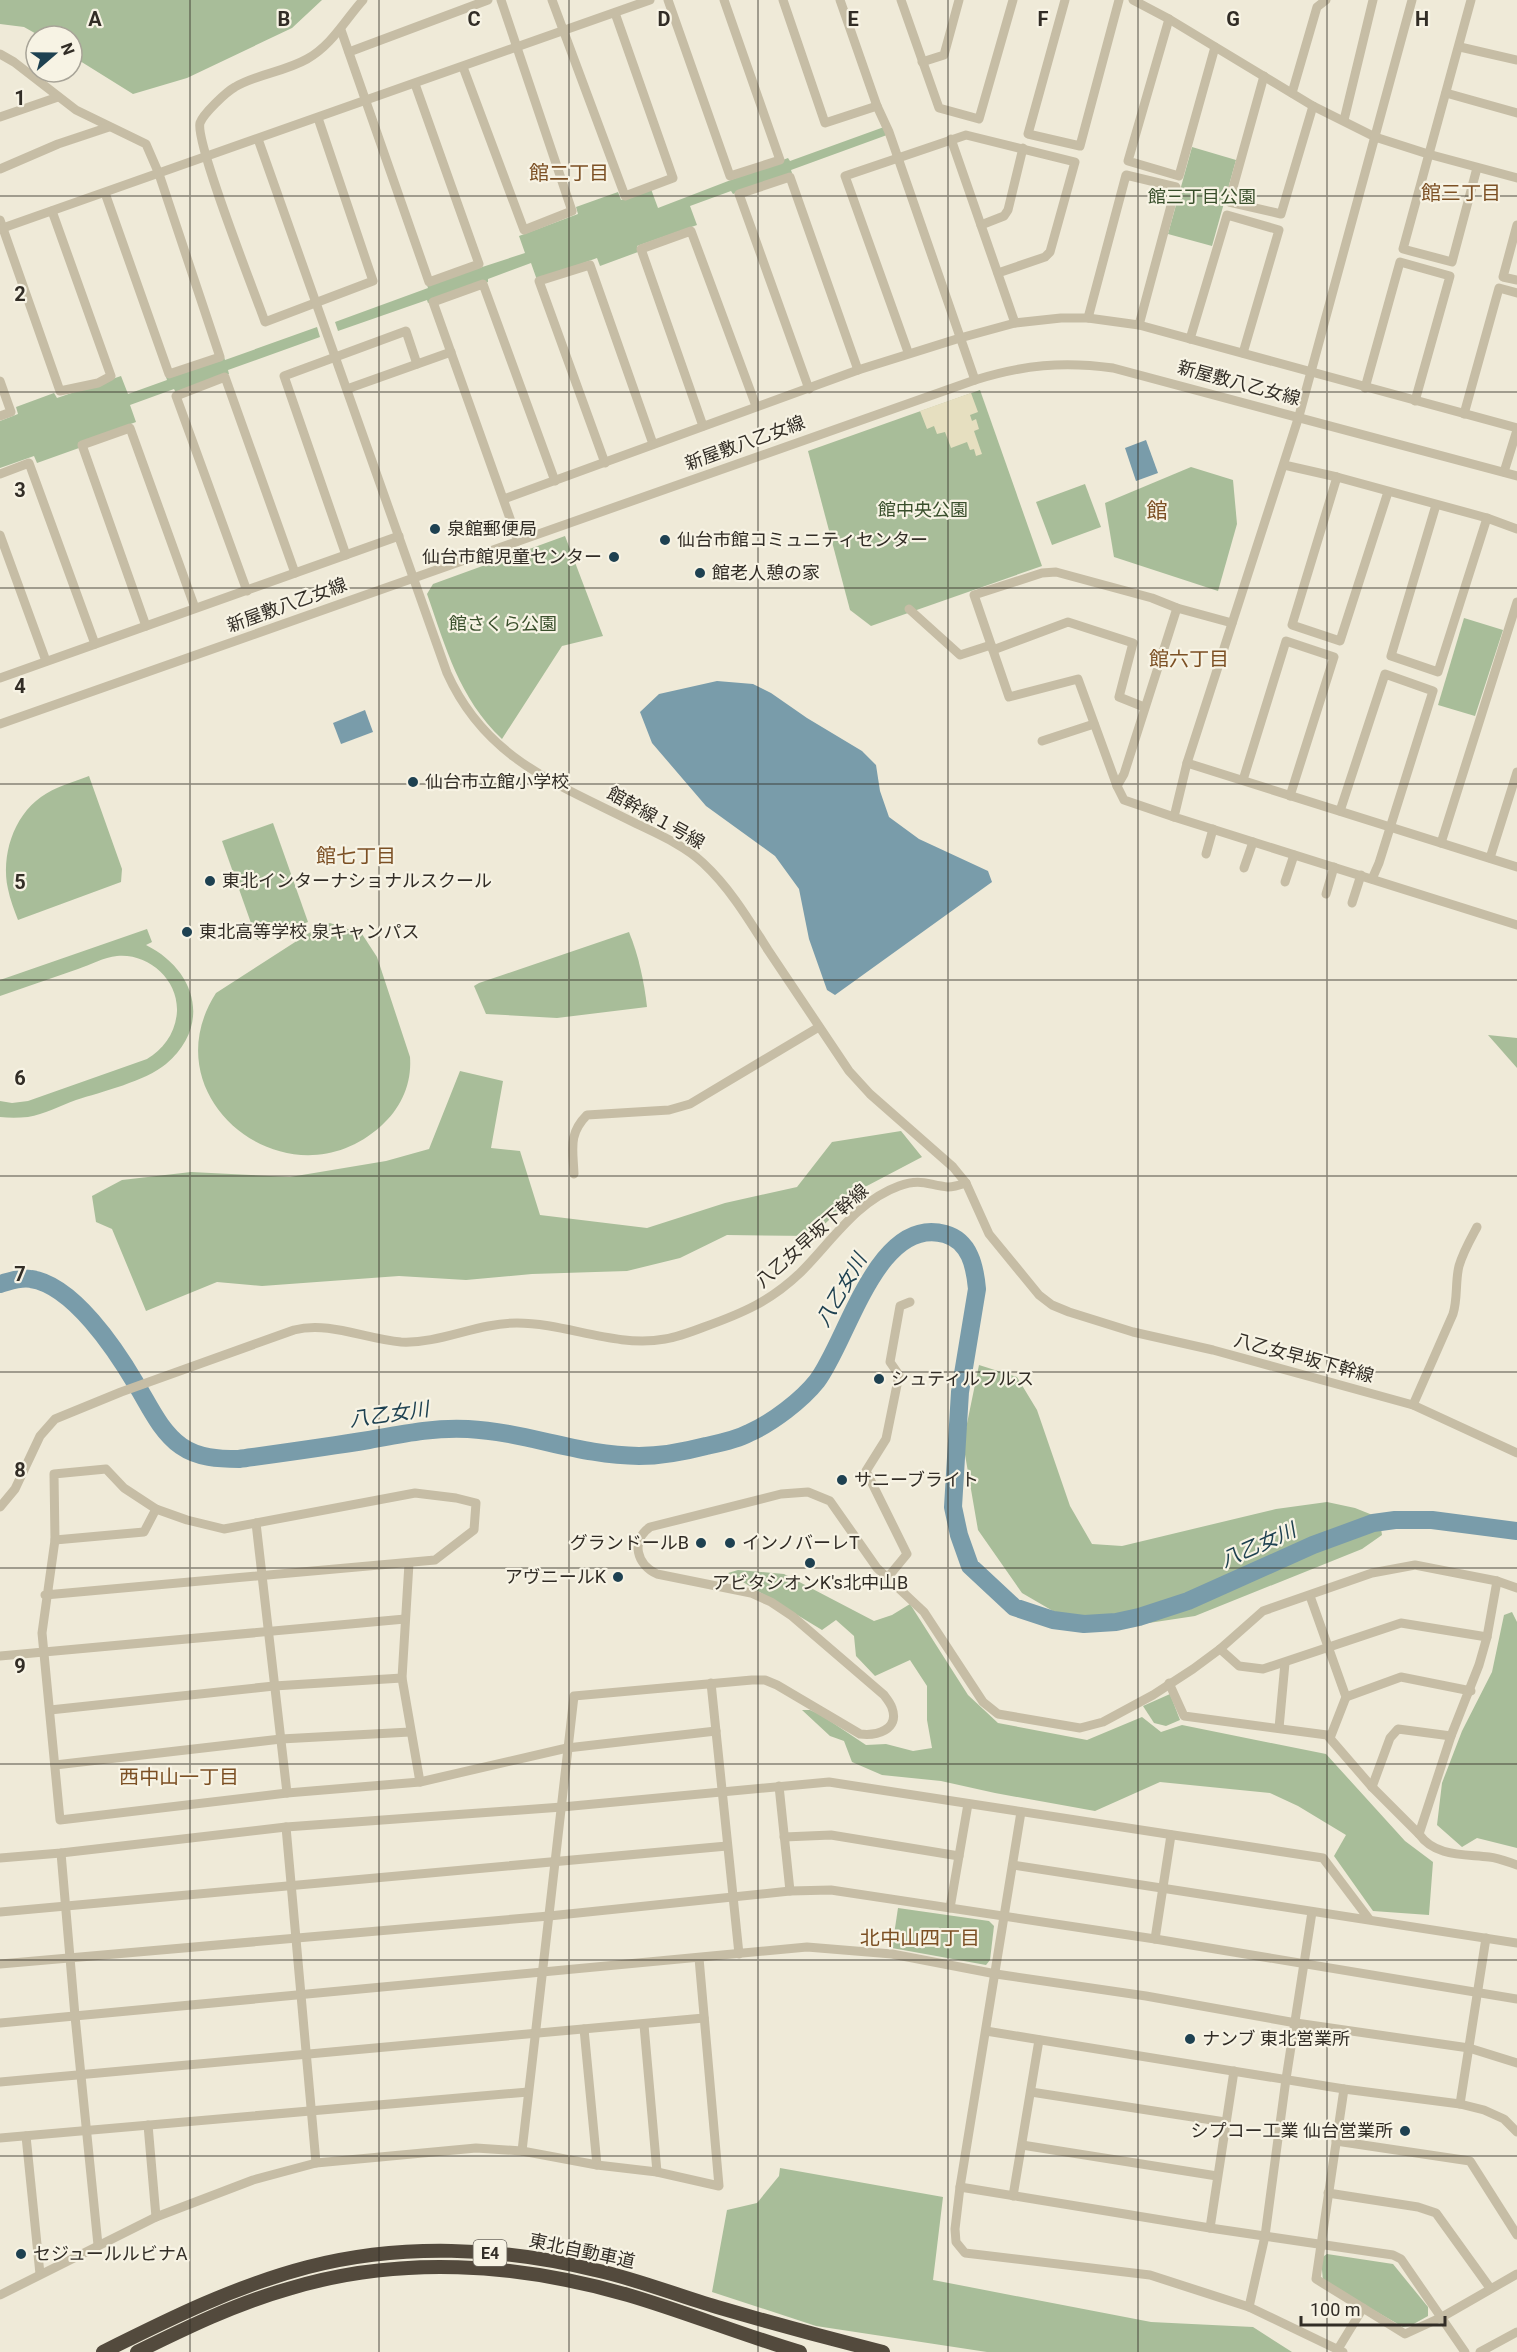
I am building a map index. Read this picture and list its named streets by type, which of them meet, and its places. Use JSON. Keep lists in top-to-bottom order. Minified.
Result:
{"streets":{"highway":["東北自動車道","E4"],"street":["新屋敷八乙女線","館幹線１号線","八乙女早坂下幹線"]},"crossings":[["新屋敷八乙女線","館幹線１号線"],["館幹線１号線","八乙女早坂下幹線"]],"districts":["館二丁目","館三丁目","館","館六丁目","館七丁目","西中山一丁目","北中山四丁目"],"water":["八乙女川"],"parks":["館三丁目公園","館中央公園","館さくら公園"],"places":["泉館郵便局","仙台市館コミュニティセンター","仙台市館児童センター","館老人憩の家","仙台市立館小学校","東北インターナショナルスクール","東北高等学校 泉キャンパス","シュティルフルス","サニーブライト","グランドールB","インノバーレT","アビタシオンK's北中山B","アヴニールK","ナンブ 東北営業所","シプコー工業 仙台営業所","セジュールルビナA"],"scale_bar":"100 m","north":"right","grid":{"columns":["A","B","C","D","E","F","G","H"],"rows":["1","2","3","4","5","6","7","8","9"]}}
